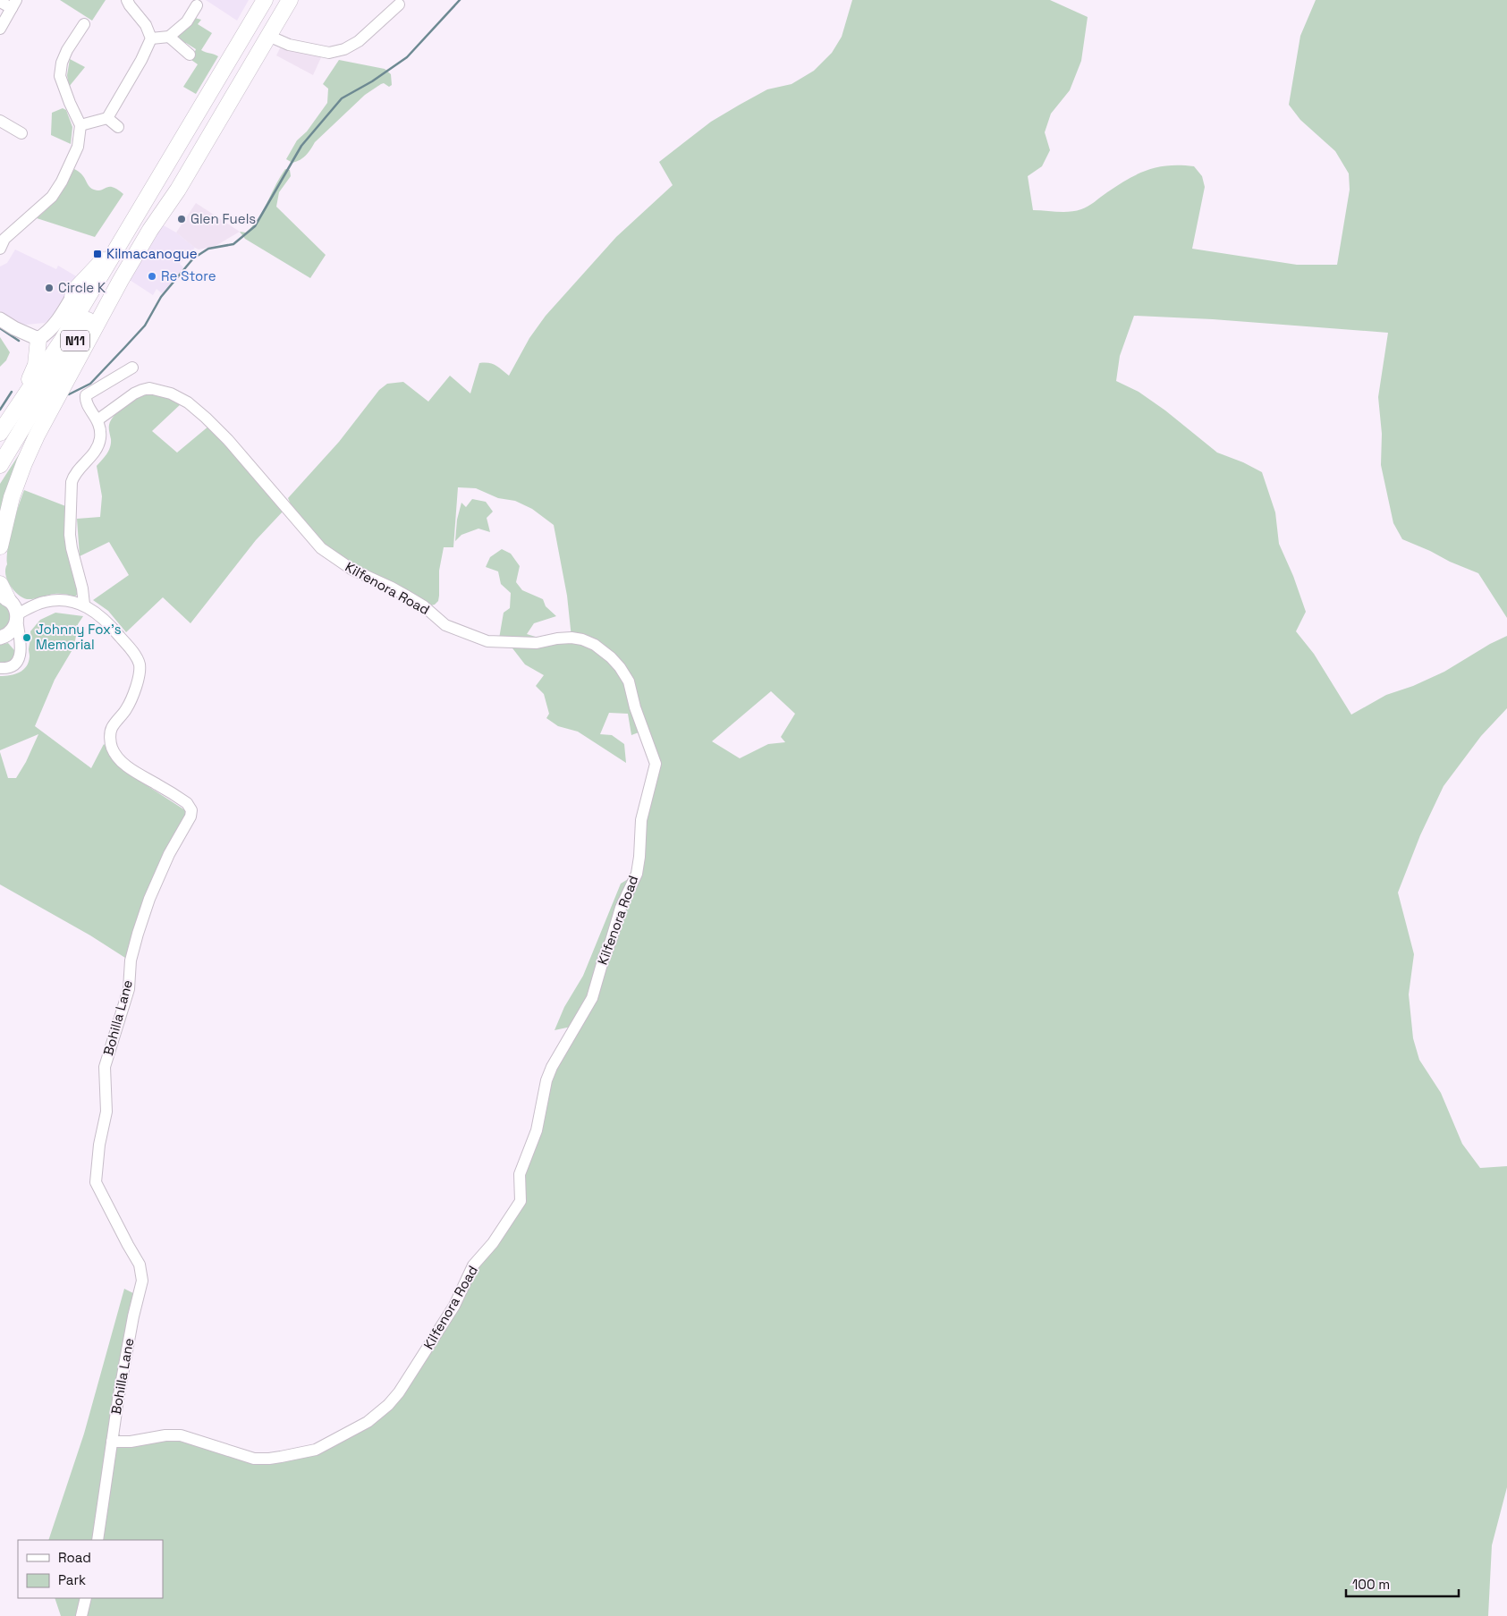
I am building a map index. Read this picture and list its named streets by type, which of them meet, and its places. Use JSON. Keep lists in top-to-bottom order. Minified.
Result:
{"streets":{"highway":["N11"],"street":["Kilfenora Road","Bohilla Lane"]},"crossings":[["Kilfenora Road","Bohilla Lane"]],"places":{"other":["Glen Fuels","Re Store","Circle K","Johnny Fox's Memorial"],"transit":["Kilmacanogue"]},"legend":["Road","Park"],"scale_bar":"100 m"}
